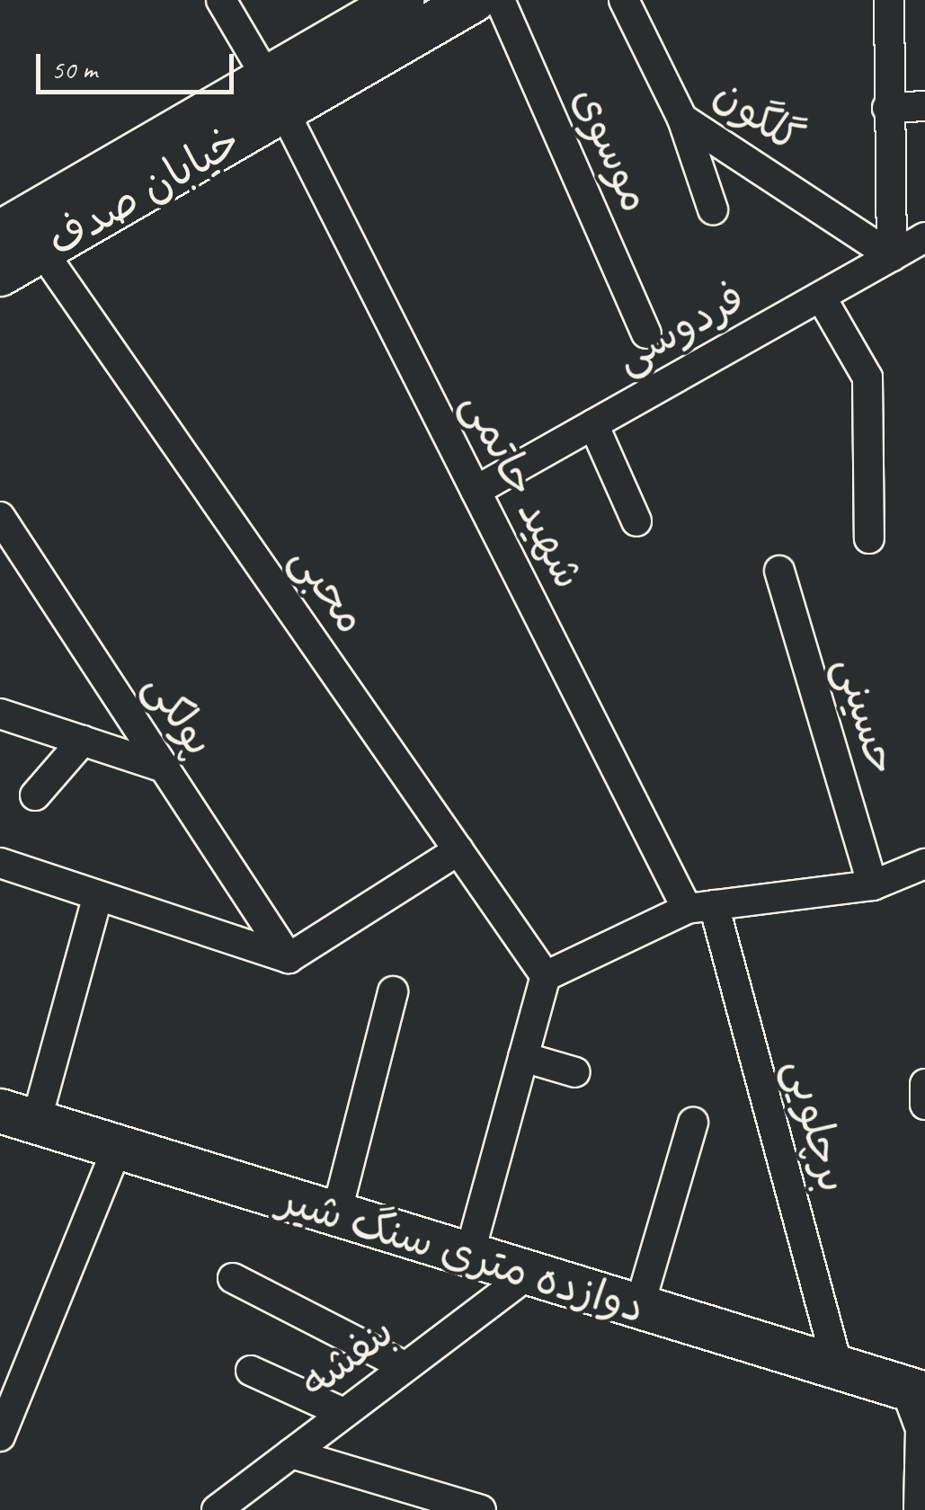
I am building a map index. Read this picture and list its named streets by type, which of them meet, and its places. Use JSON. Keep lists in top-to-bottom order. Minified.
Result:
{"streets":{"main road":["خیابان صدف","دوازده متری سنگ شیر"],"street":["گلگون","موسوی","فردوسی","شهید حاتمی","محبی","پولکی","حسینی","برچلویی","بنفشه"]},"crossings":[["گلگون","فردوسی"],["خیابان صدف","شهید حاتمی"],["خیابان صدف","محبی"],["فردوسی","شهید حاتمی"],["شهید حاتمی","برچلویی"],["برچلویی","دوازده متری سنگ شیر"],["دوازده متری سنگ شیر","بنفشه"]],"scale_bar":"50 m"}
